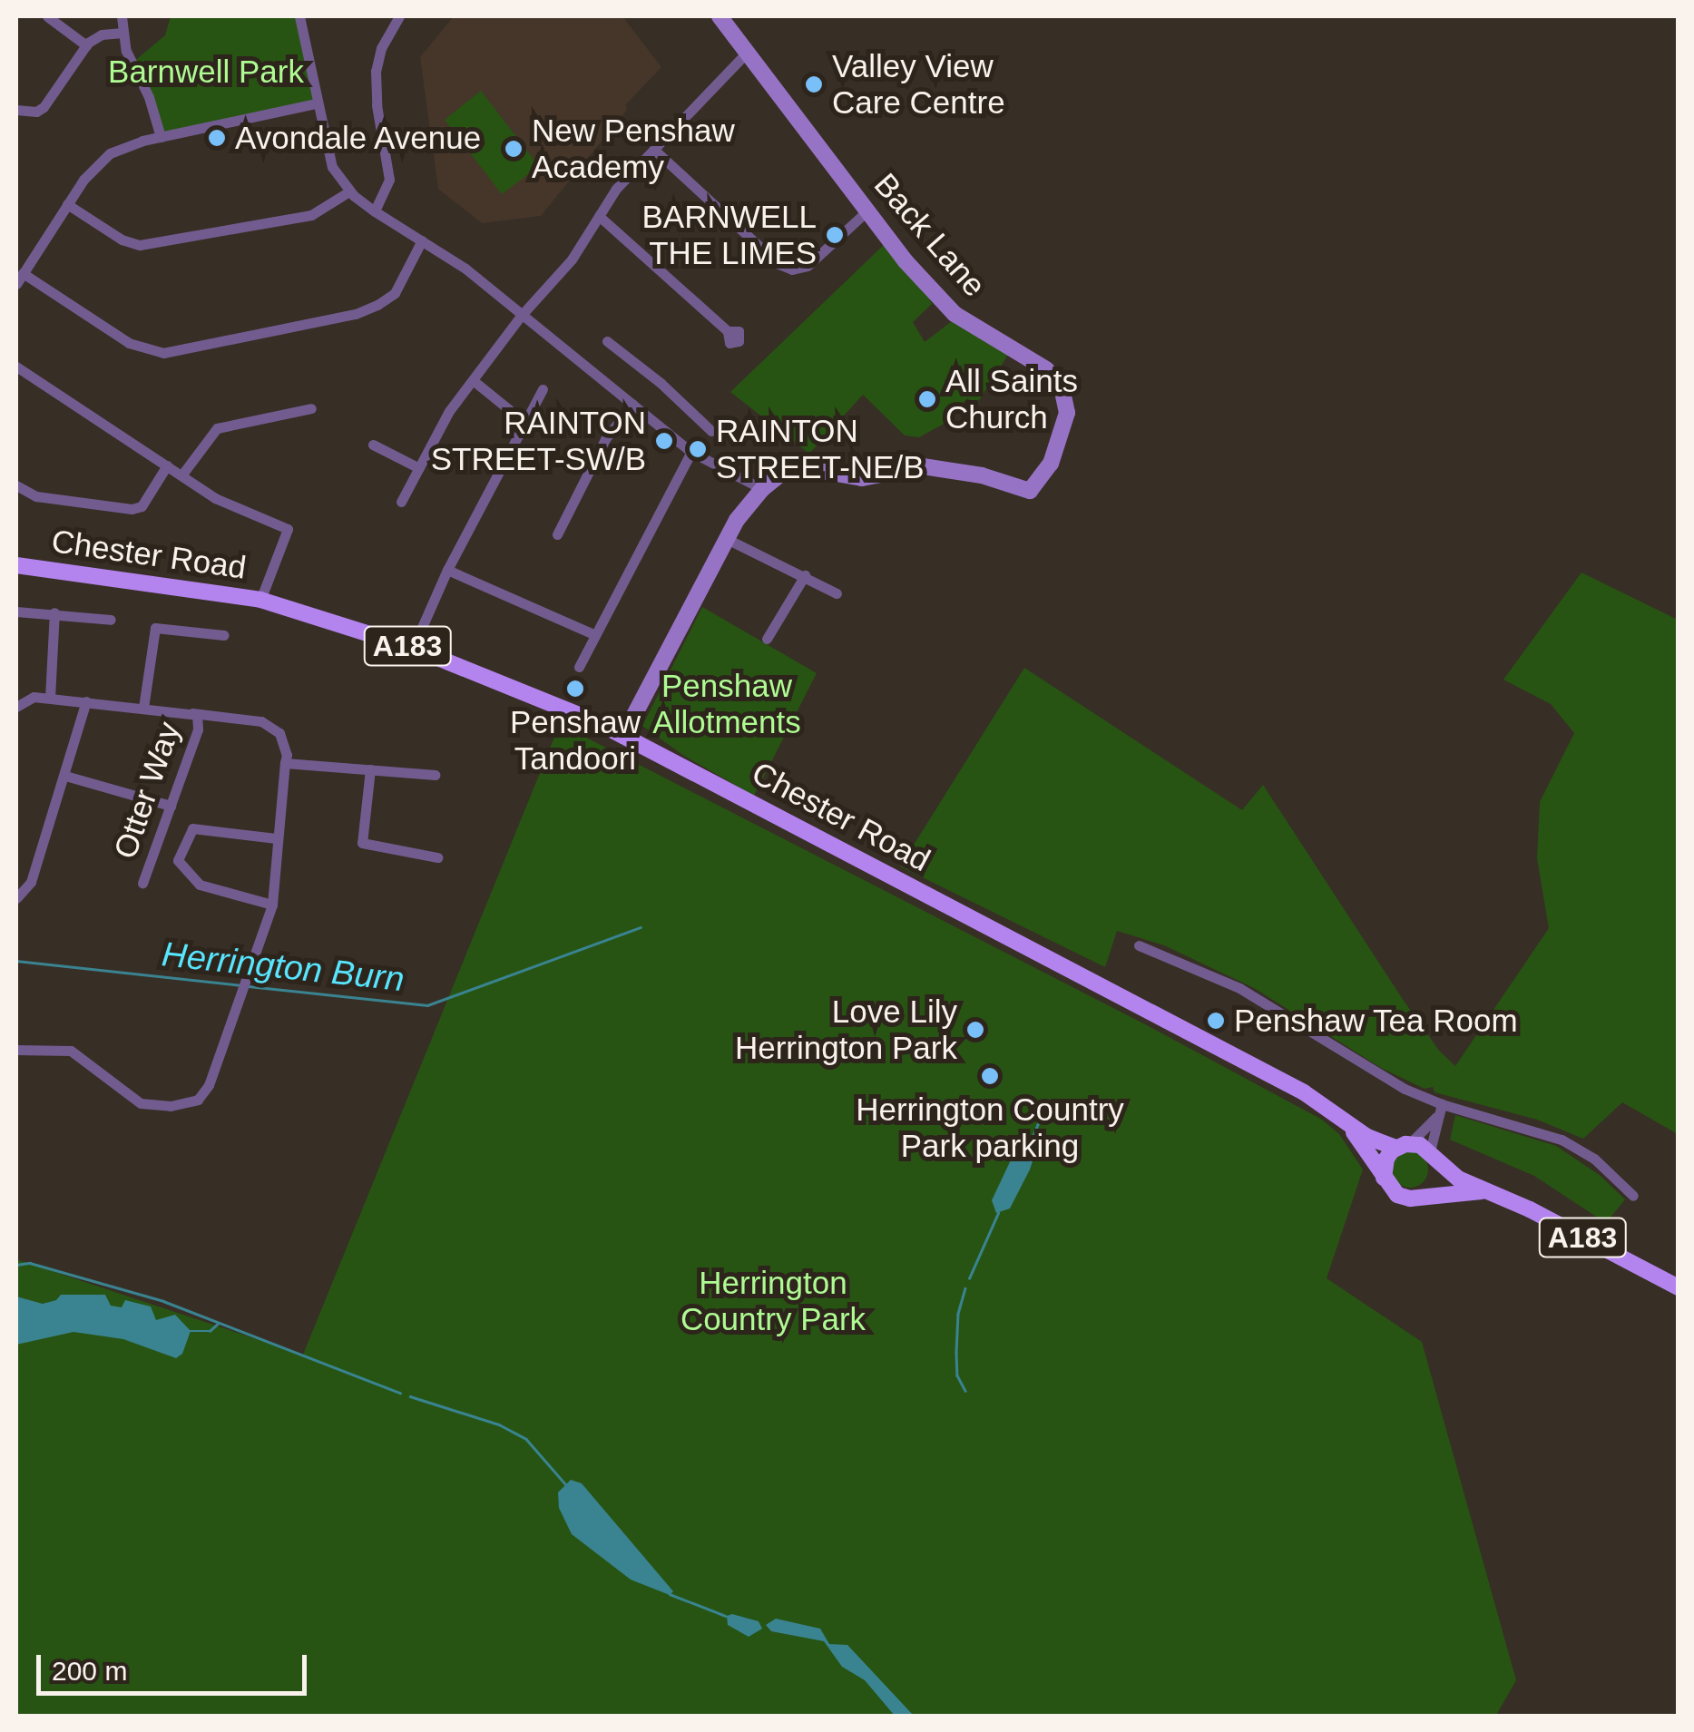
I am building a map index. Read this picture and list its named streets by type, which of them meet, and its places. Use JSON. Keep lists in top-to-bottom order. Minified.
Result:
{"streets":{"main road":["Chester Road","A183"],"street":["Back Lane","Otter Way"]},"crossings":[["Chester Road","A183"]],"water":["Herrington Burn"],"parks":["Barnwell Park","Penshaw Allotments","Herrington Country Park"],"places":["Valley View Care Centre","Avondale Avenue","New Penshaw Academy","BARNWELL THE LIMES","All Saints Church","RAINTON STREET-SW/B","RAINTON STREET-NE/B","Penshaw Tandoori","Penshaw Tea Room","Love Lily Herrington Park","Herrington Country Park parking"],"scale_bar":"200 m"}
